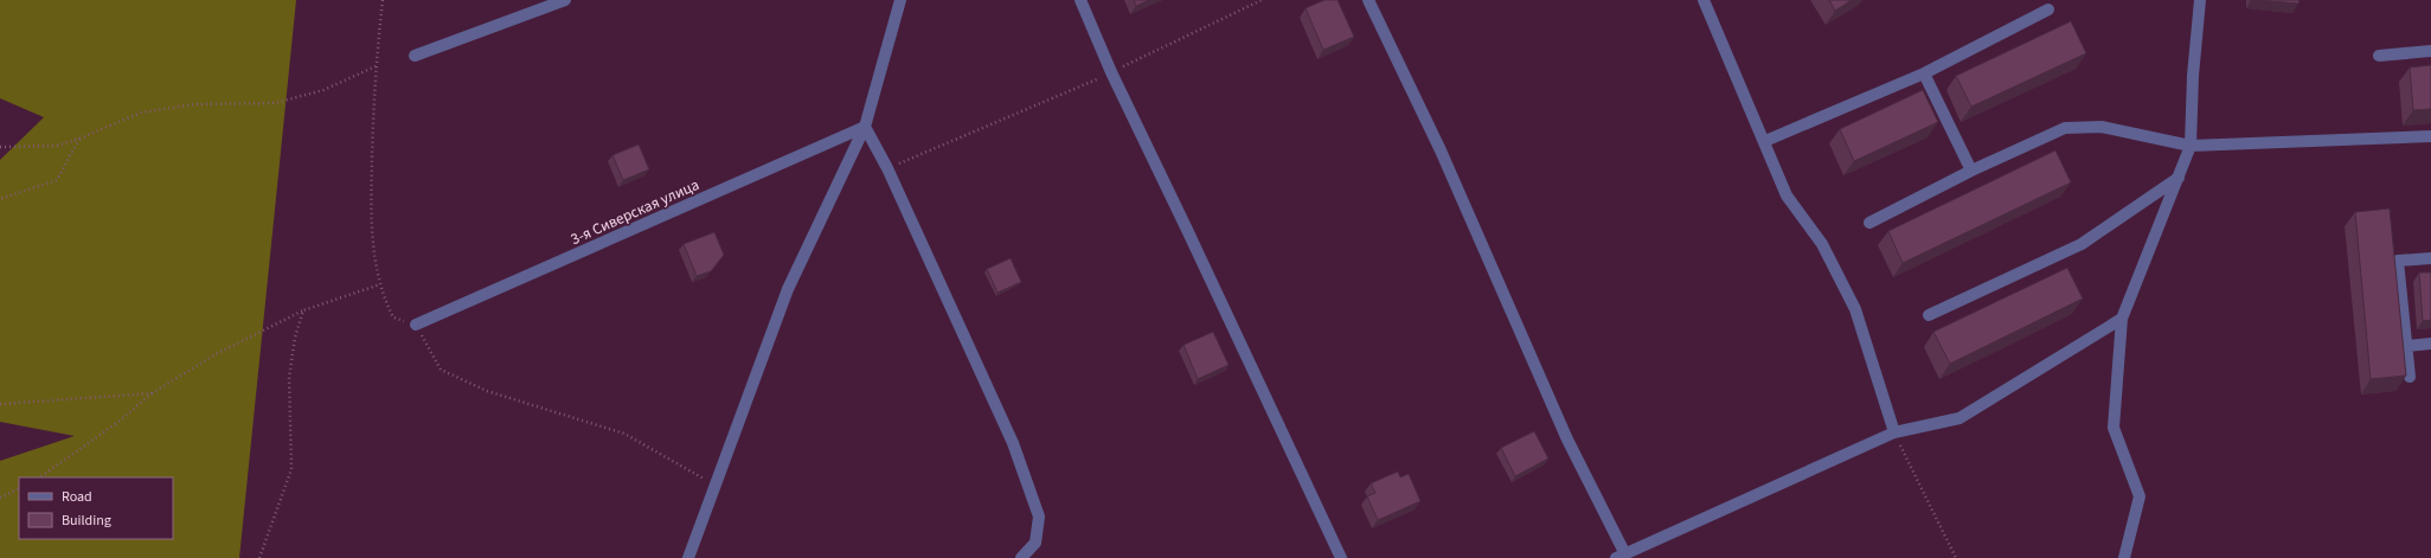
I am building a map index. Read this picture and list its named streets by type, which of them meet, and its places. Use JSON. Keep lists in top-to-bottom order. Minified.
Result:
{"streets":{"street":["3-я Сиверская улица"]},"legend":["Road","Building"]}
